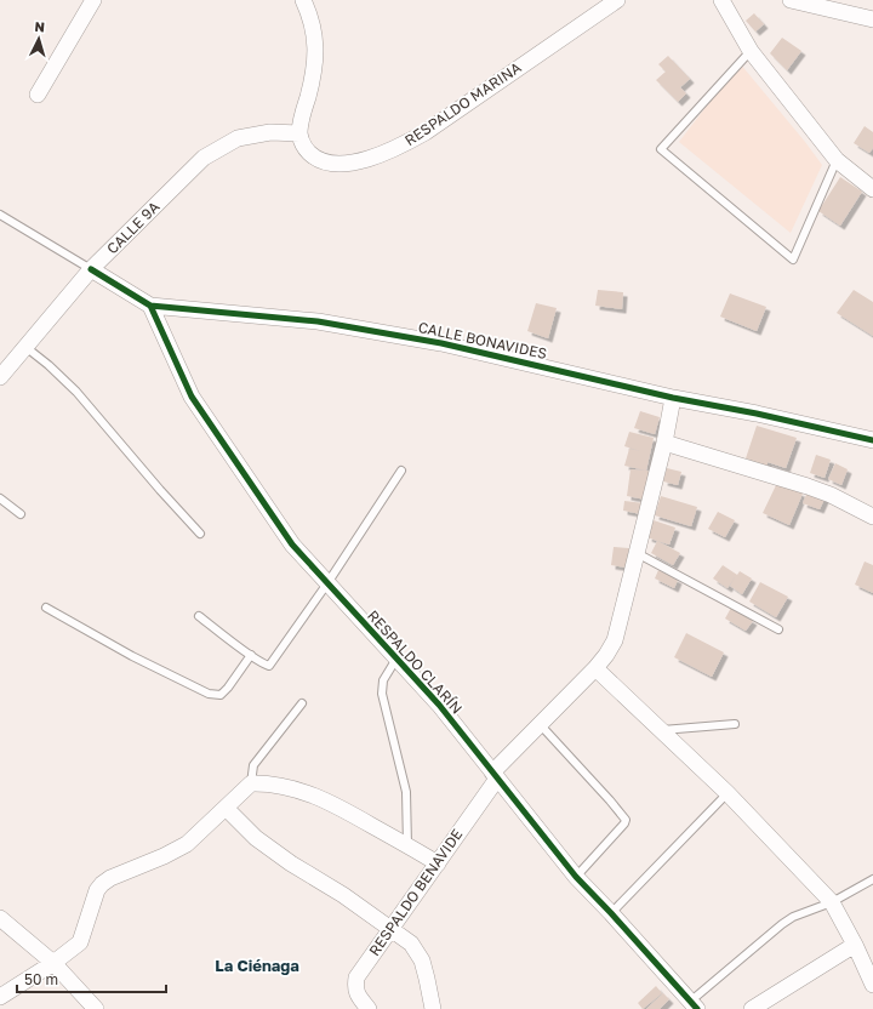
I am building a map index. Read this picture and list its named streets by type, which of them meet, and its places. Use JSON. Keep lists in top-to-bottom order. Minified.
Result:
{"streets":{"street":["RESPALDO MARINA","CALLE 9A","CALLE BONAVIDES","RESPALDO CLARÍN","RESPALDO BENAVIDE"]},"crossings":[["RESPALDO MARINA","CALLE 9A"],["CALLE 9A","CALLE BONAVIDES"],["CALLE BONAVIDES","RESPALDO CLARÍN"],["CALLE BONAVIDES","RESPALDO BENAVIDE"],["RESPALDO CLARÍN","RESPALDO BENAVIDE"]],"districts":["La Ciénaga"],"scale_bar":"50 m","north":"top"}
